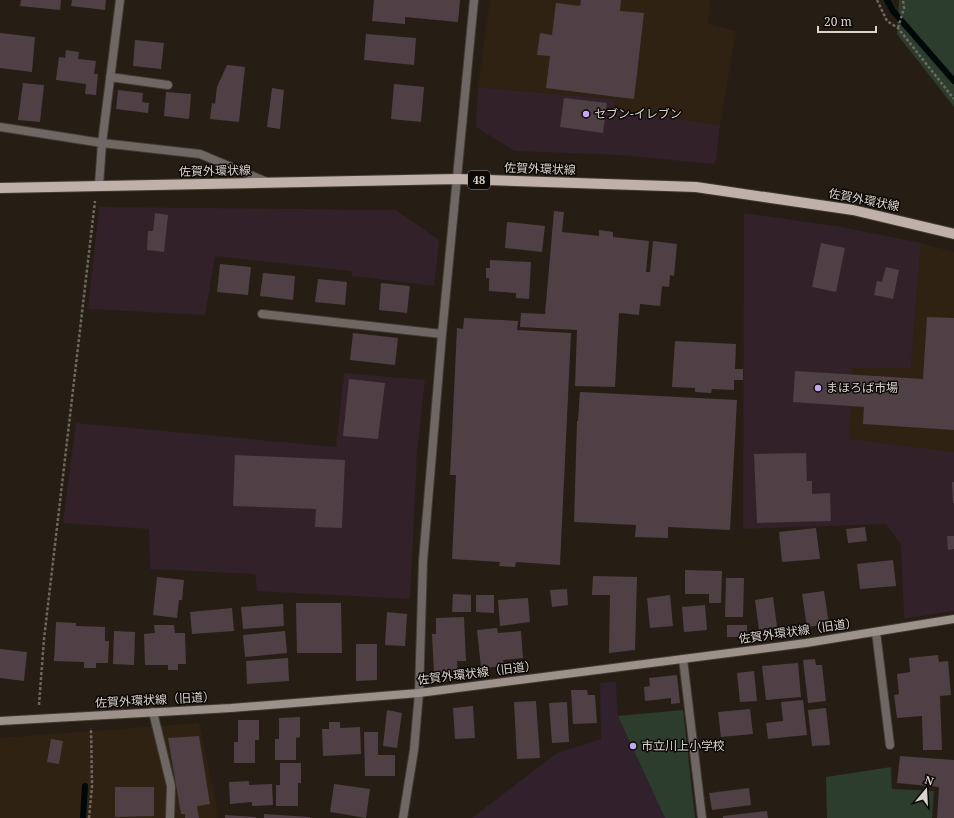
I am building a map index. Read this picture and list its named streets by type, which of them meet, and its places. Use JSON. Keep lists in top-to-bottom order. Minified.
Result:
{"streets":{"main road":["佐賀外環状線","48"],"street":["佐賀外環状線（旧道）"]},"places":["セブン-イレブン","まほろば市場","市立川上小学校"],"scale_bar":"20 m","north":"top"}
